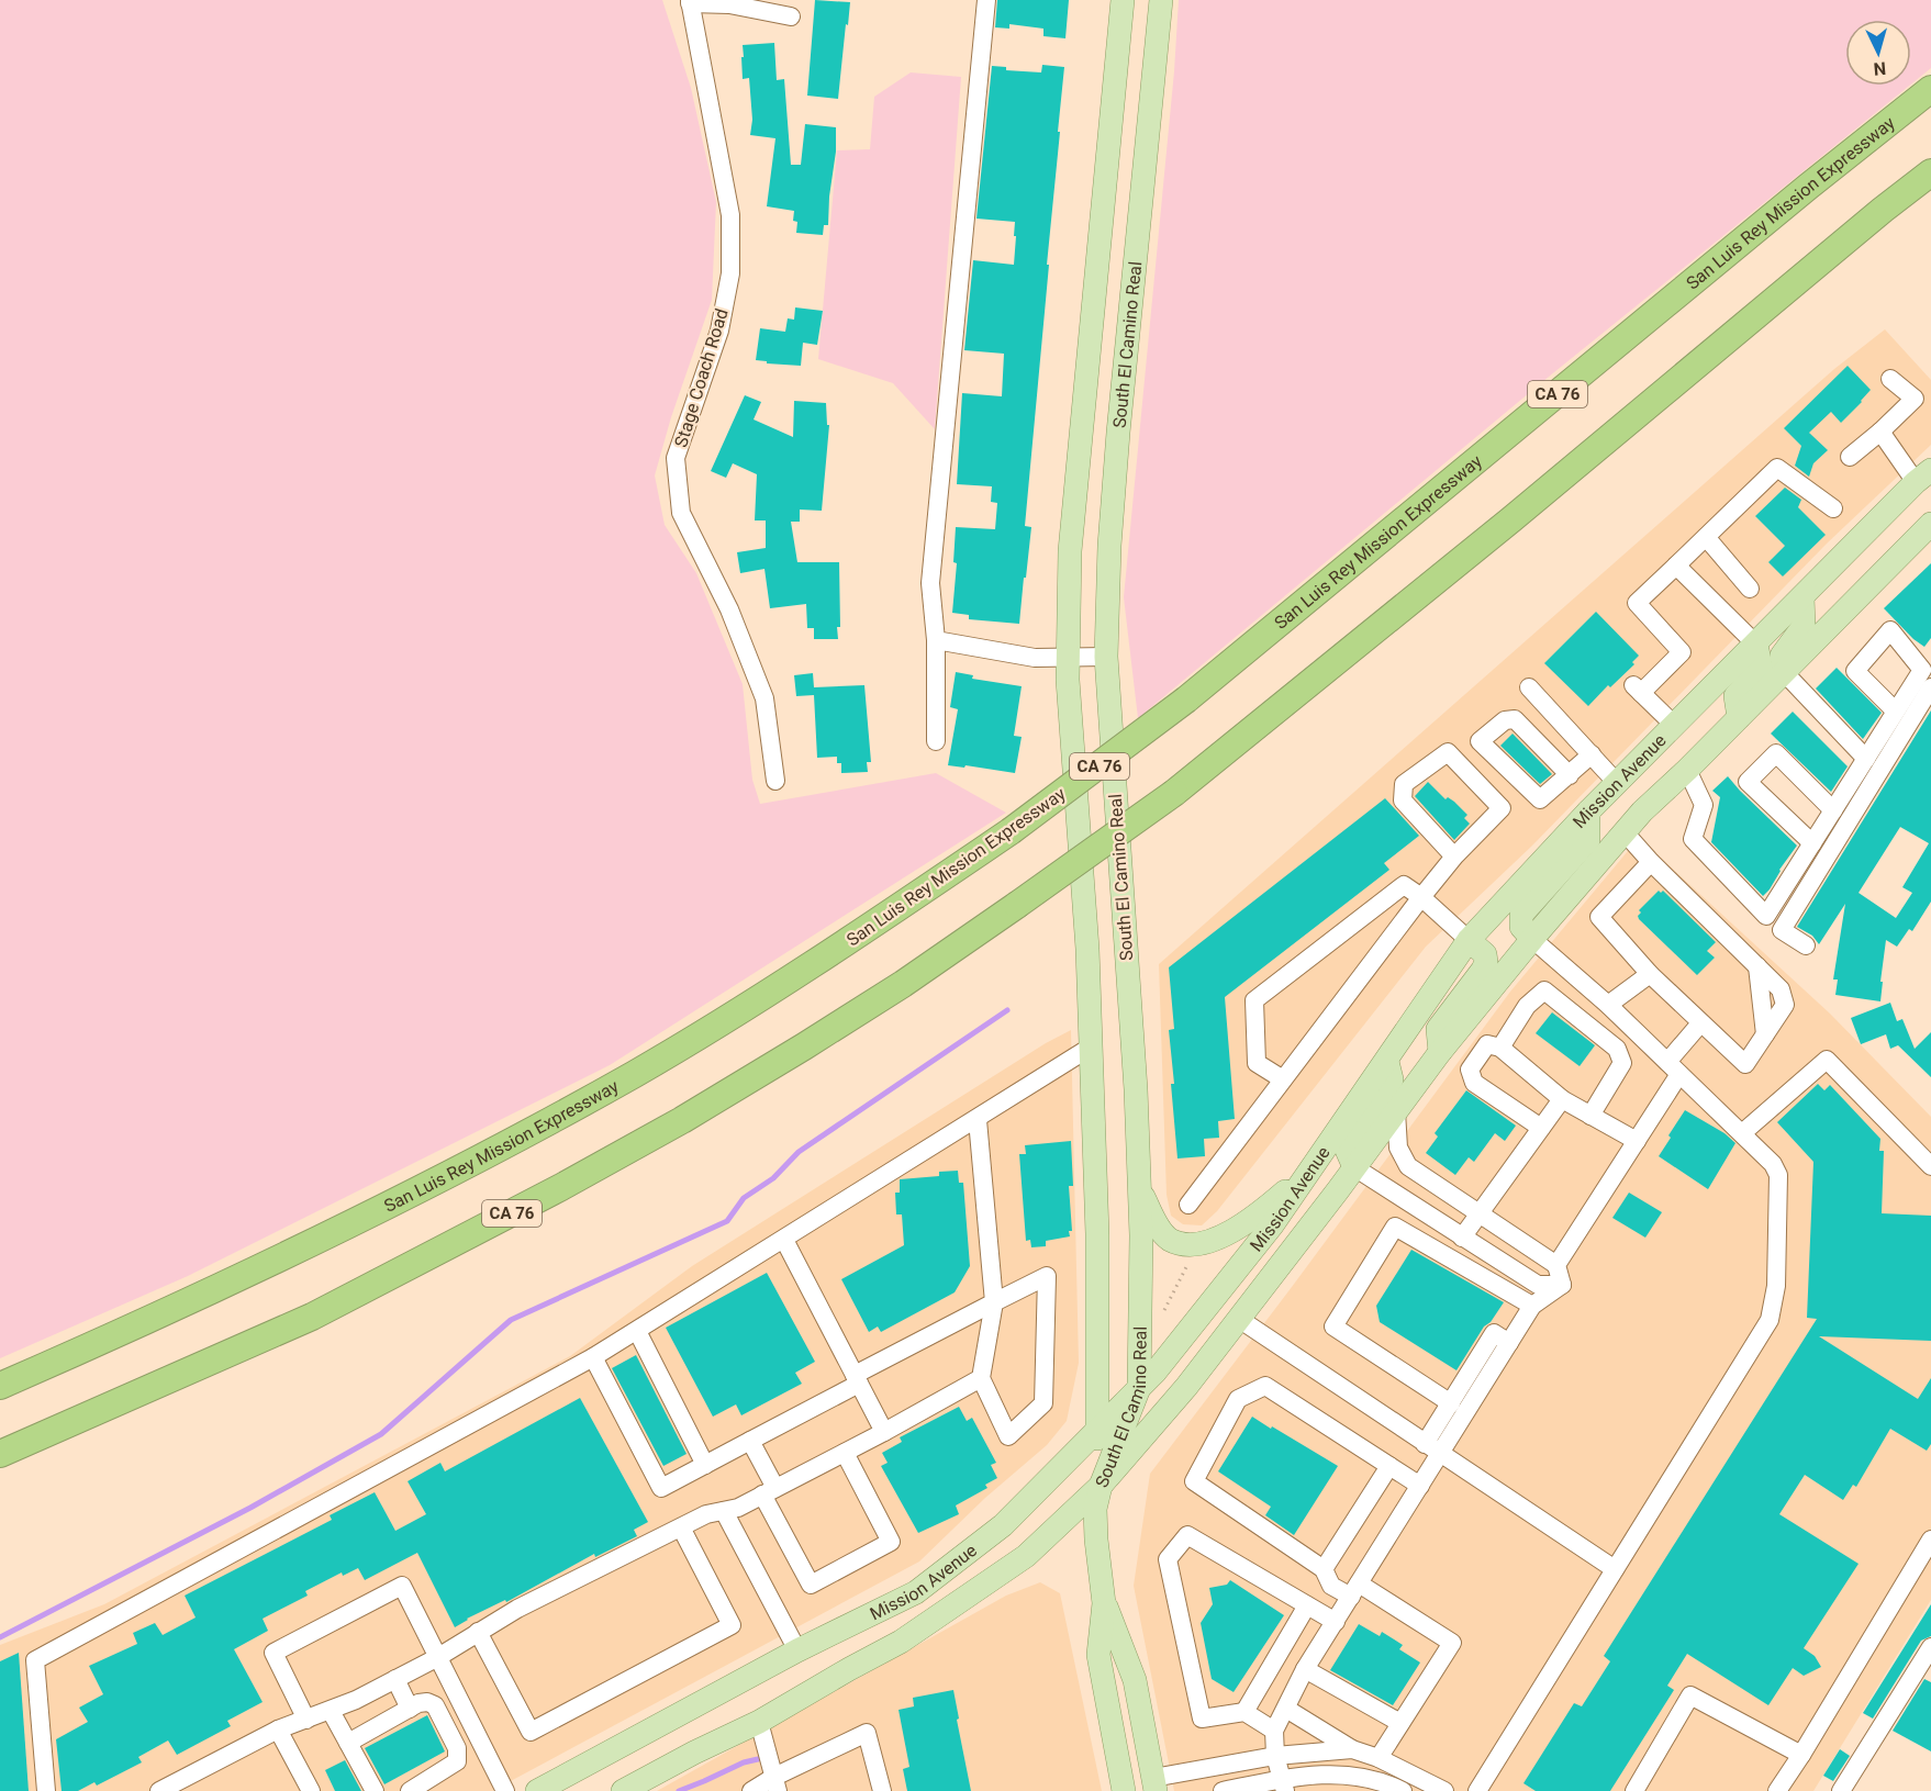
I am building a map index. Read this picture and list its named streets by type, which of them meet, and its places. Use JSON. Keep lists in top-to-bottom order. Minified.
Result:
{"streets":{"highway":["San Luis Rey Mission Expressway","CA 76"],"main road":["South El Camino Real","Mission Avenue"],"street":["Stage Coach Road"]},"crossings":[["South El Camino Real","Mission Avenue"]],"north":"bottom"}
